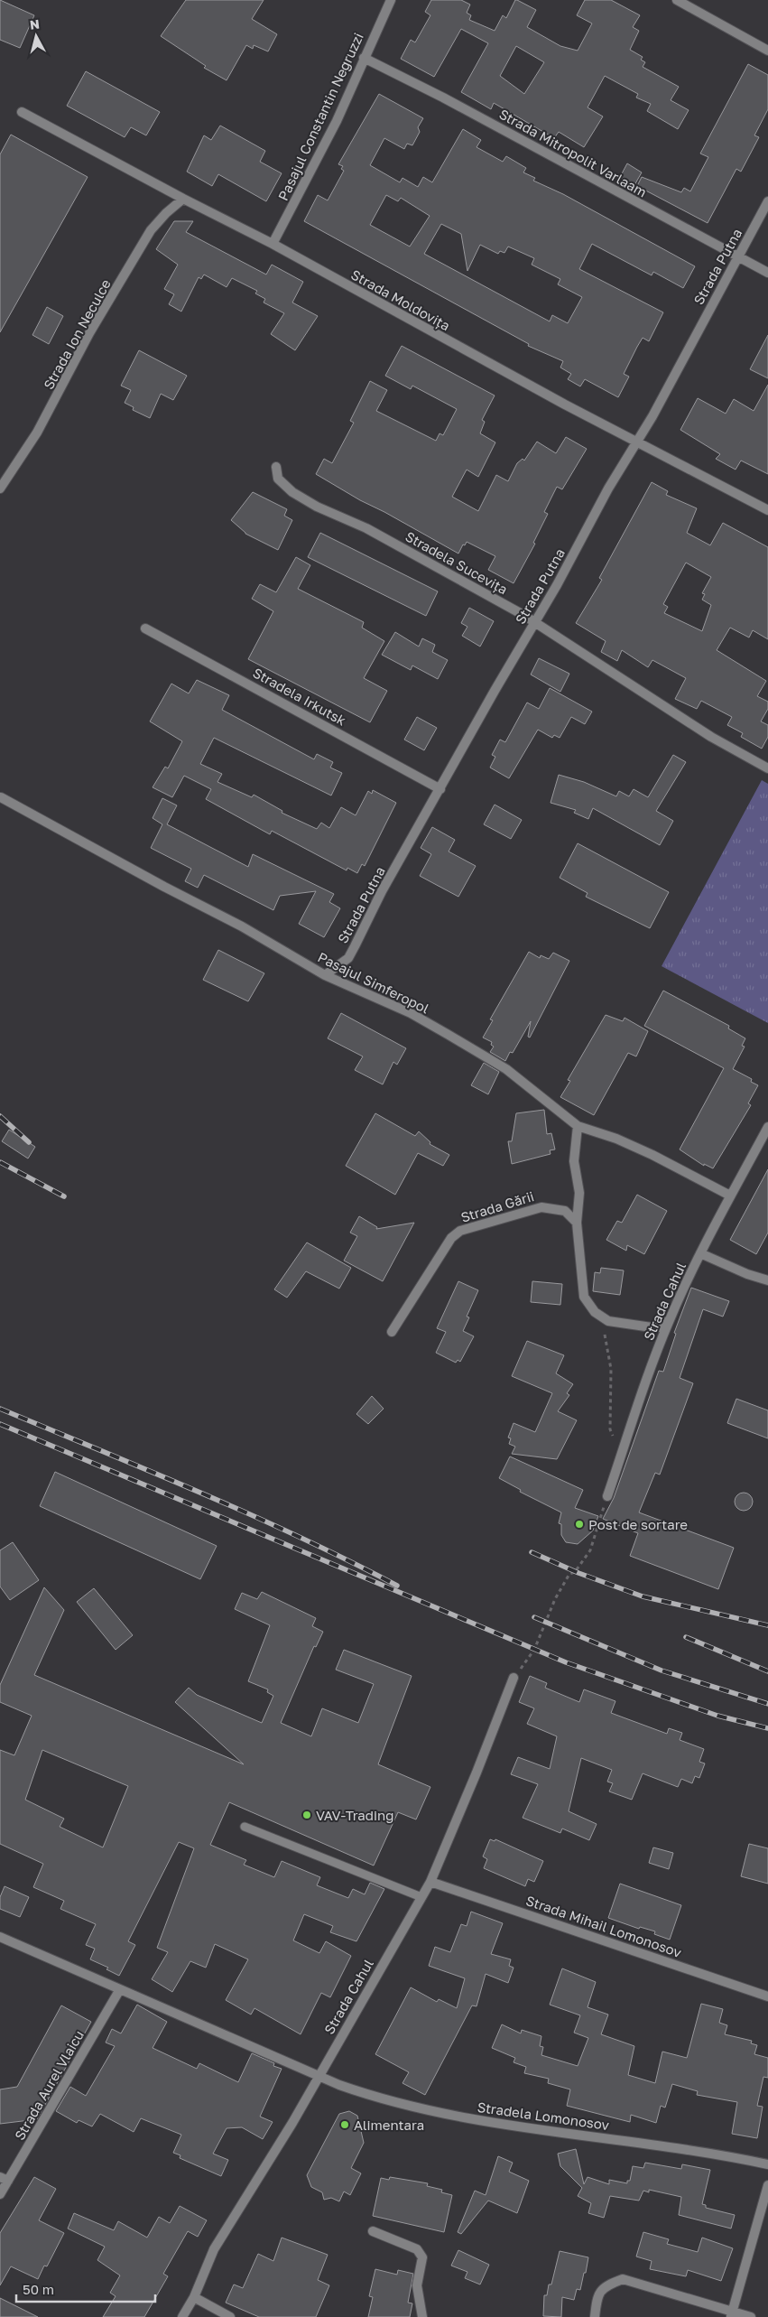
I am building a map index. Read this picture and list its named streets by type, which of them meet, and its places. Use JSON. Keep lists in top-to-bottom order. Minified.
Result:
{"streets":{"street":["Pasajul Constantin Negruzzi","Strada Mitropolit Varlaam","Strada Putna","Strada Moldovița","Strada Ion Neculce","Stradela Sucevița","Stradela Irkutsk","Pasajul Simferopol","Strada Gării","Strada Cahul","Strada Mihail Lomonosov","Strada Aurel Vlaicu","Stradela Lomonosov"]},"crossings":[["Pasajul Constantin Negruzzi","Strada Mitropolit Varlaam"],["Pasajul Constantin Negruzzi","Strada Moldovița"],["Strada Mitropolit Varlaam","Strada Putna"],["Strada Putna","Strada Moldovița"],["Strada Putna","Stradela Sucevița"],["Strada Putna","Stradela Irkutsk"],["Strada Putna","Pasajul Simferopol"],["Strada Moldovița","Strada Ion Neculce"],["Pasajul Simferopol","Strada Cahul"],["Strada Cahul","Strada Mihail Lomonosov"],["Strada Cahul","Stradela Lomonosov"]],"places":["Post de sortare","VAV-Trading","Alimentara"],"scale_bar":"50 m","north":"top"}
